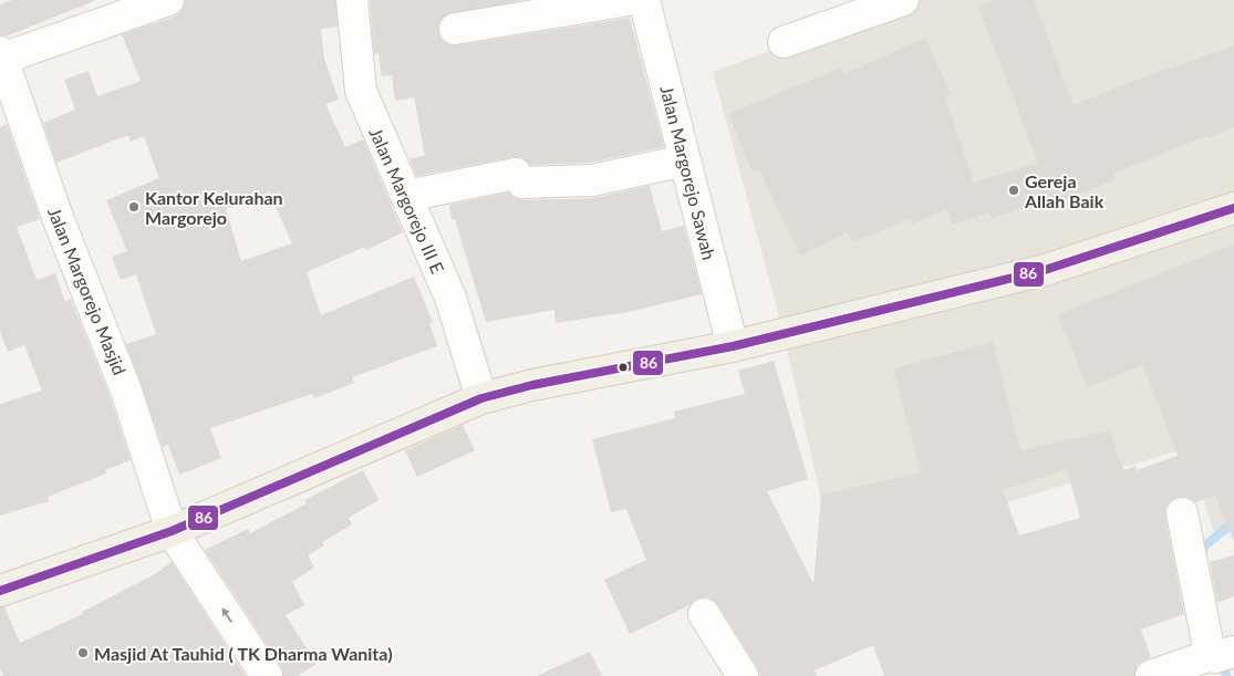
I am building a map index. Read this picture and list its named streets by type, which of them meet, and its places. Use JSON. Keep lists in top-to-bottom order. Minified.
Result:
{"streets":{"street":["Jalan Margorejo Sawah","Jalan Margorejo III E","Jalan Margorejo Masjid"]},"places":["Gereja Allah Baik","Kantor Kelurahan Margorejo","Masjid At Tauhid ( TK Dharma Wanita)"],"lines":["transit line 86"]}
